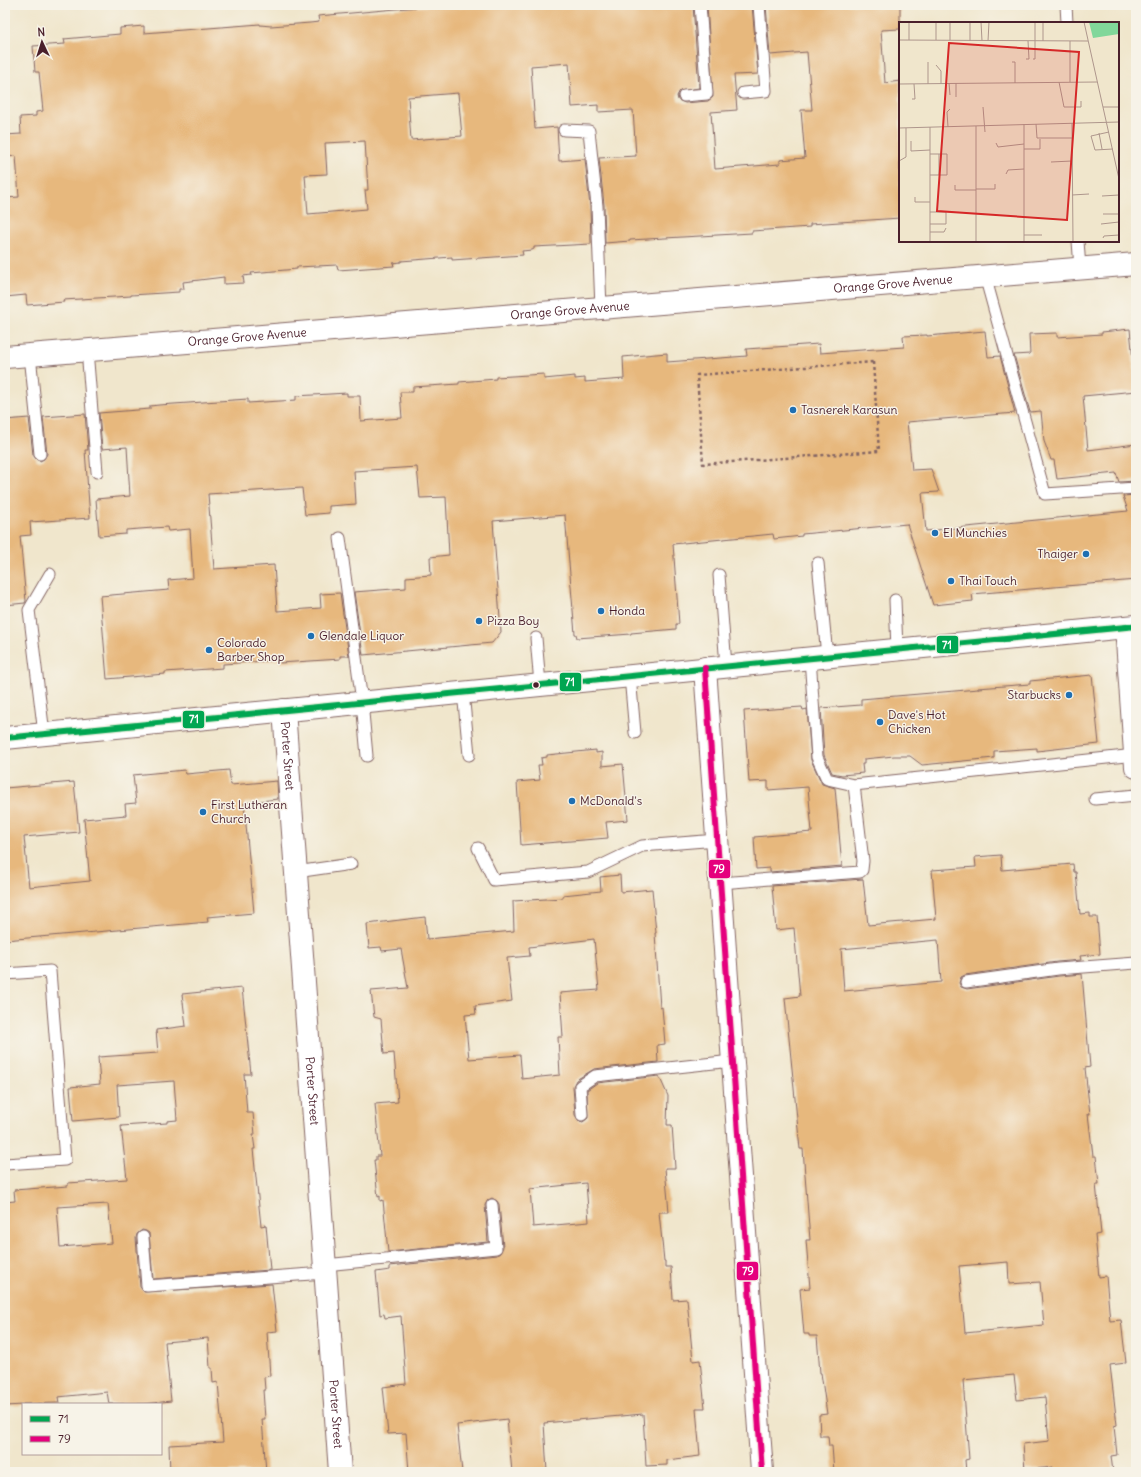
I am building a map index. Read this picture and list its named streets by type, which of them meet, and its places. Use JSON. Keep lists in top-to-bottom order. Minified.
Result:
{"streets":{"street":["Orange Grove Avenue","Porter Street"]},"places":["Tasnerek Karasun","El Munchies","Thaiger","Thai Touch","Honda","Pizza Boy","Glendale Liquor","Colorado Barber Shop","Starbucks","Dave's Hot Chicken","McDonald's","First Lutheran Church"],"lines":["transit line 71","transit line 79"],"legend":["71","79"],"north":"top"}
